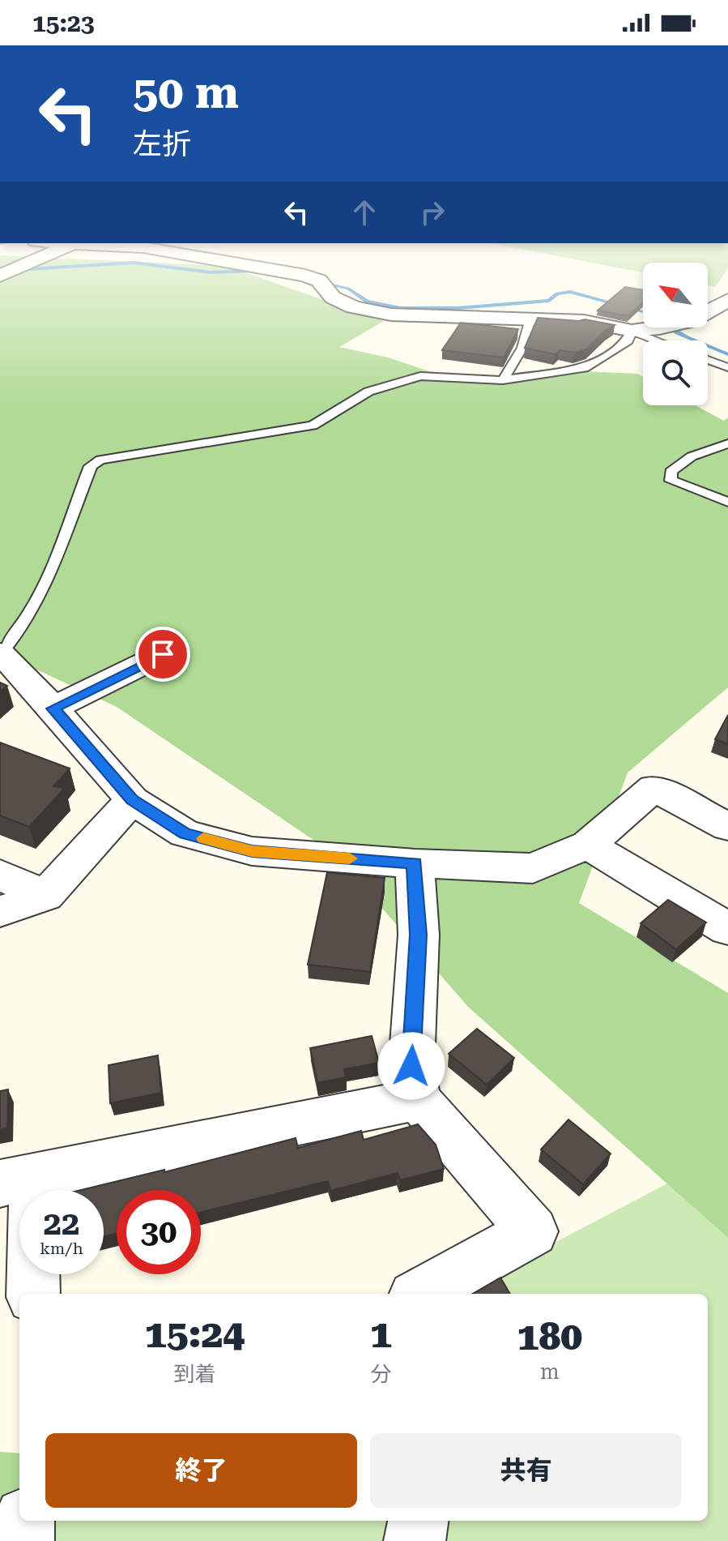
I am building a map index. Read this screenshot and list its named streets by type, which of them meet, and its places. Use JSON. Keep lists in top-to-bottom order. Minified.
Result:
{"north":"top left","page":{"status":"15:23","turn":["50 m","左折"],"speed":"22 km/h","limit":"30","eta":["15:24","到着","1","分","180","m"],"buttons":["終了","共有"]}}
